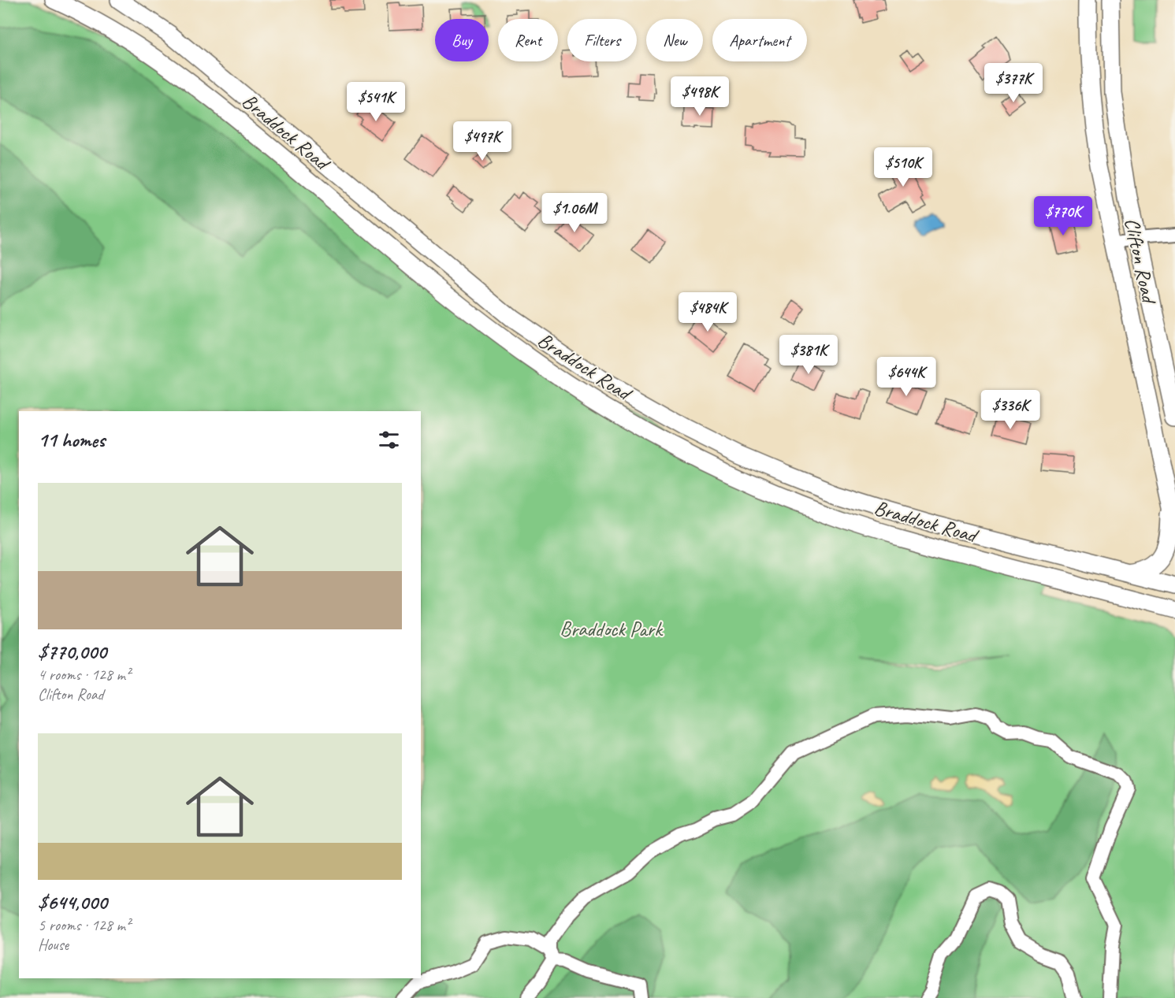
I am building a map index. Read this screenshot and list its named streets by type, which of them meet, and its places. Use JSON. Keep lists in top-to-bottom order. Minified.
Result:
{"streets":{"main road":["Braddock Road","Clifton Road"]},"parks":["Braddock Park"],"page":{"chip":["Buy","Rent","Filters","New","Apartment"],"price":["$377K","$498K","$541K","$497K","$510K","$1.06M","$770K","$484K","$381K","$644K","$336K"],"heading":"11 homes","list":[{"name":"$770,000","note":"4 rooms · 128 m² · Clifton Road"},{"name":"$644,000","note":"5 rooms · 128 m² · House"}]}}
